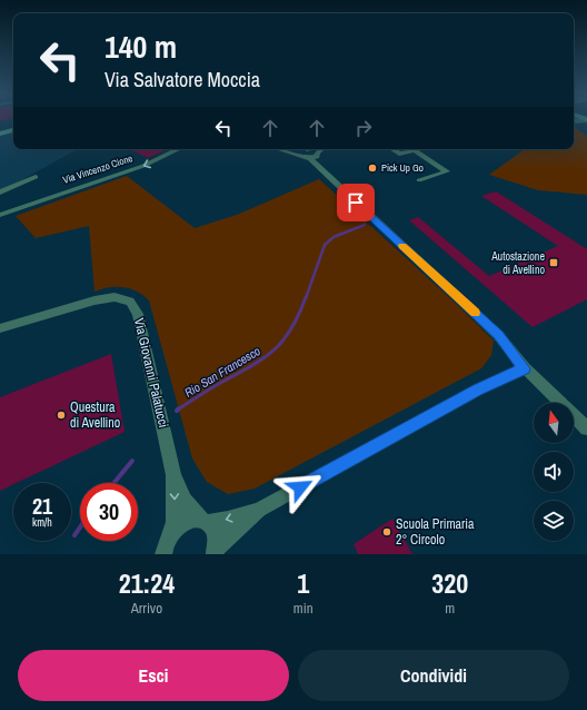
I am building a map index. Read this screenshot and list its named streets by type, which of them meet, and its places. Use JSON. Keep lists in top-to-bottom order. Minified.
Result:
{"streets":{"street":["Via Vincenzo Cione","Via Giovanni Palatucci"]},"water":["Rio San Francesco"],"places":{"other":["Pick Up Go","Questura di Avellino","Scuola Primaria 2° Circolo"],"transit":["Autostazione di Avellino"]},"north":"top","page":{"turn":["140 m","Via Salvatore Moccia"],"speed":"21 km/h","limit":"30","eta":["21:24","Arrivo","1","min","320","m"],"buttons":["Esci","Condividi"]}}
